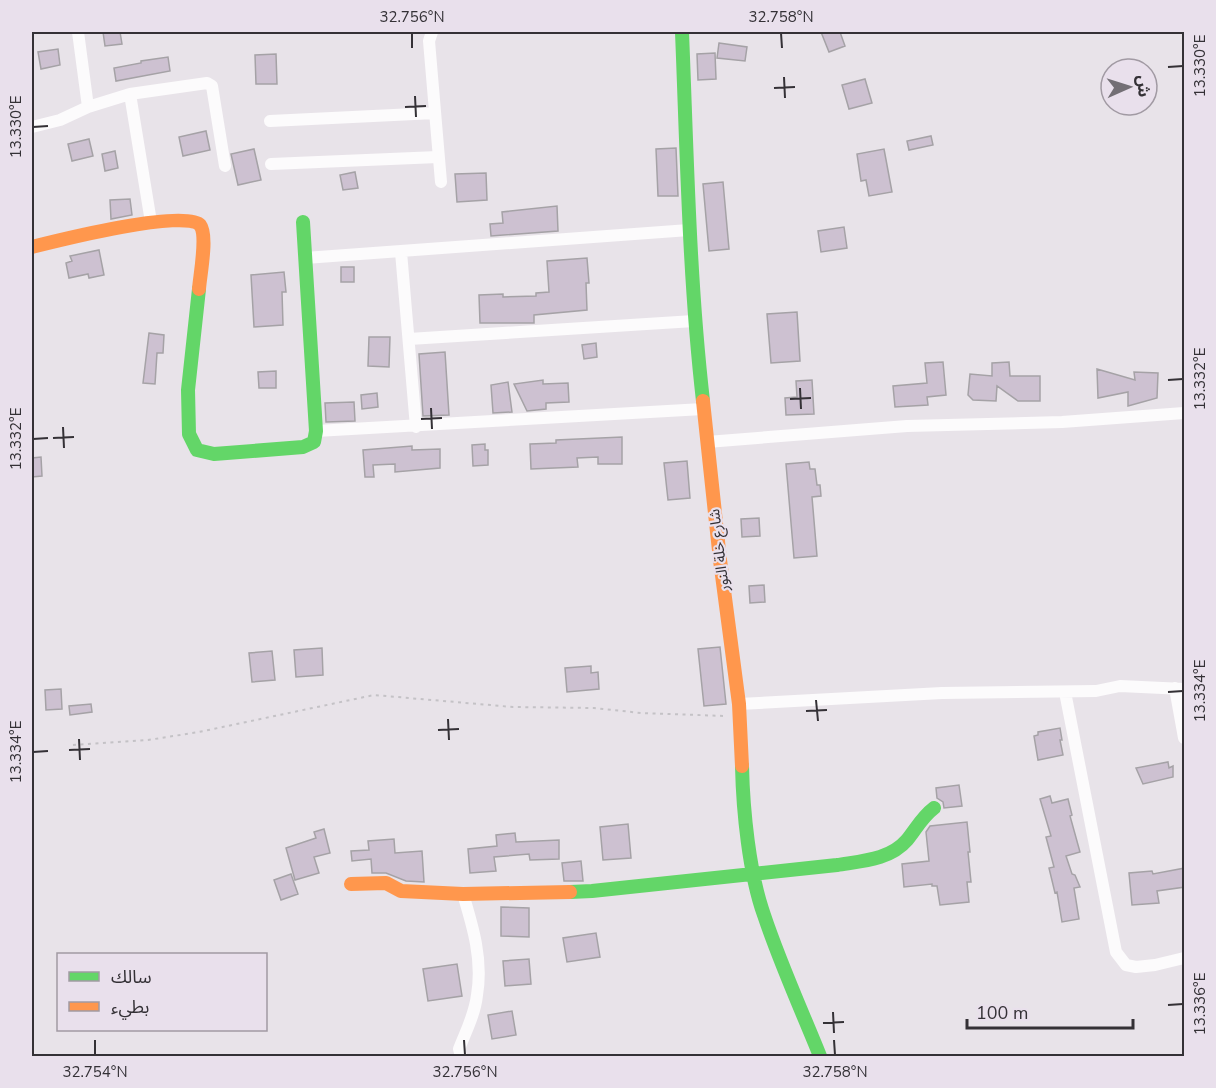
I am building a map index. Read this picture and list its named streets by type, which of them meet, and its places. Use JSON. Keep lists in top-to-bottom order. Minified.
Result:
{"streets":{"street":["شارع خلة النور"]},"legend":["سالك","بطيء"],"scale_bar":"100 m","north":"right","coordinates":["32.756°N","32.758°N","13.330°E","13.332°E","13.334°E","13.336°E","32.754°N"]}
